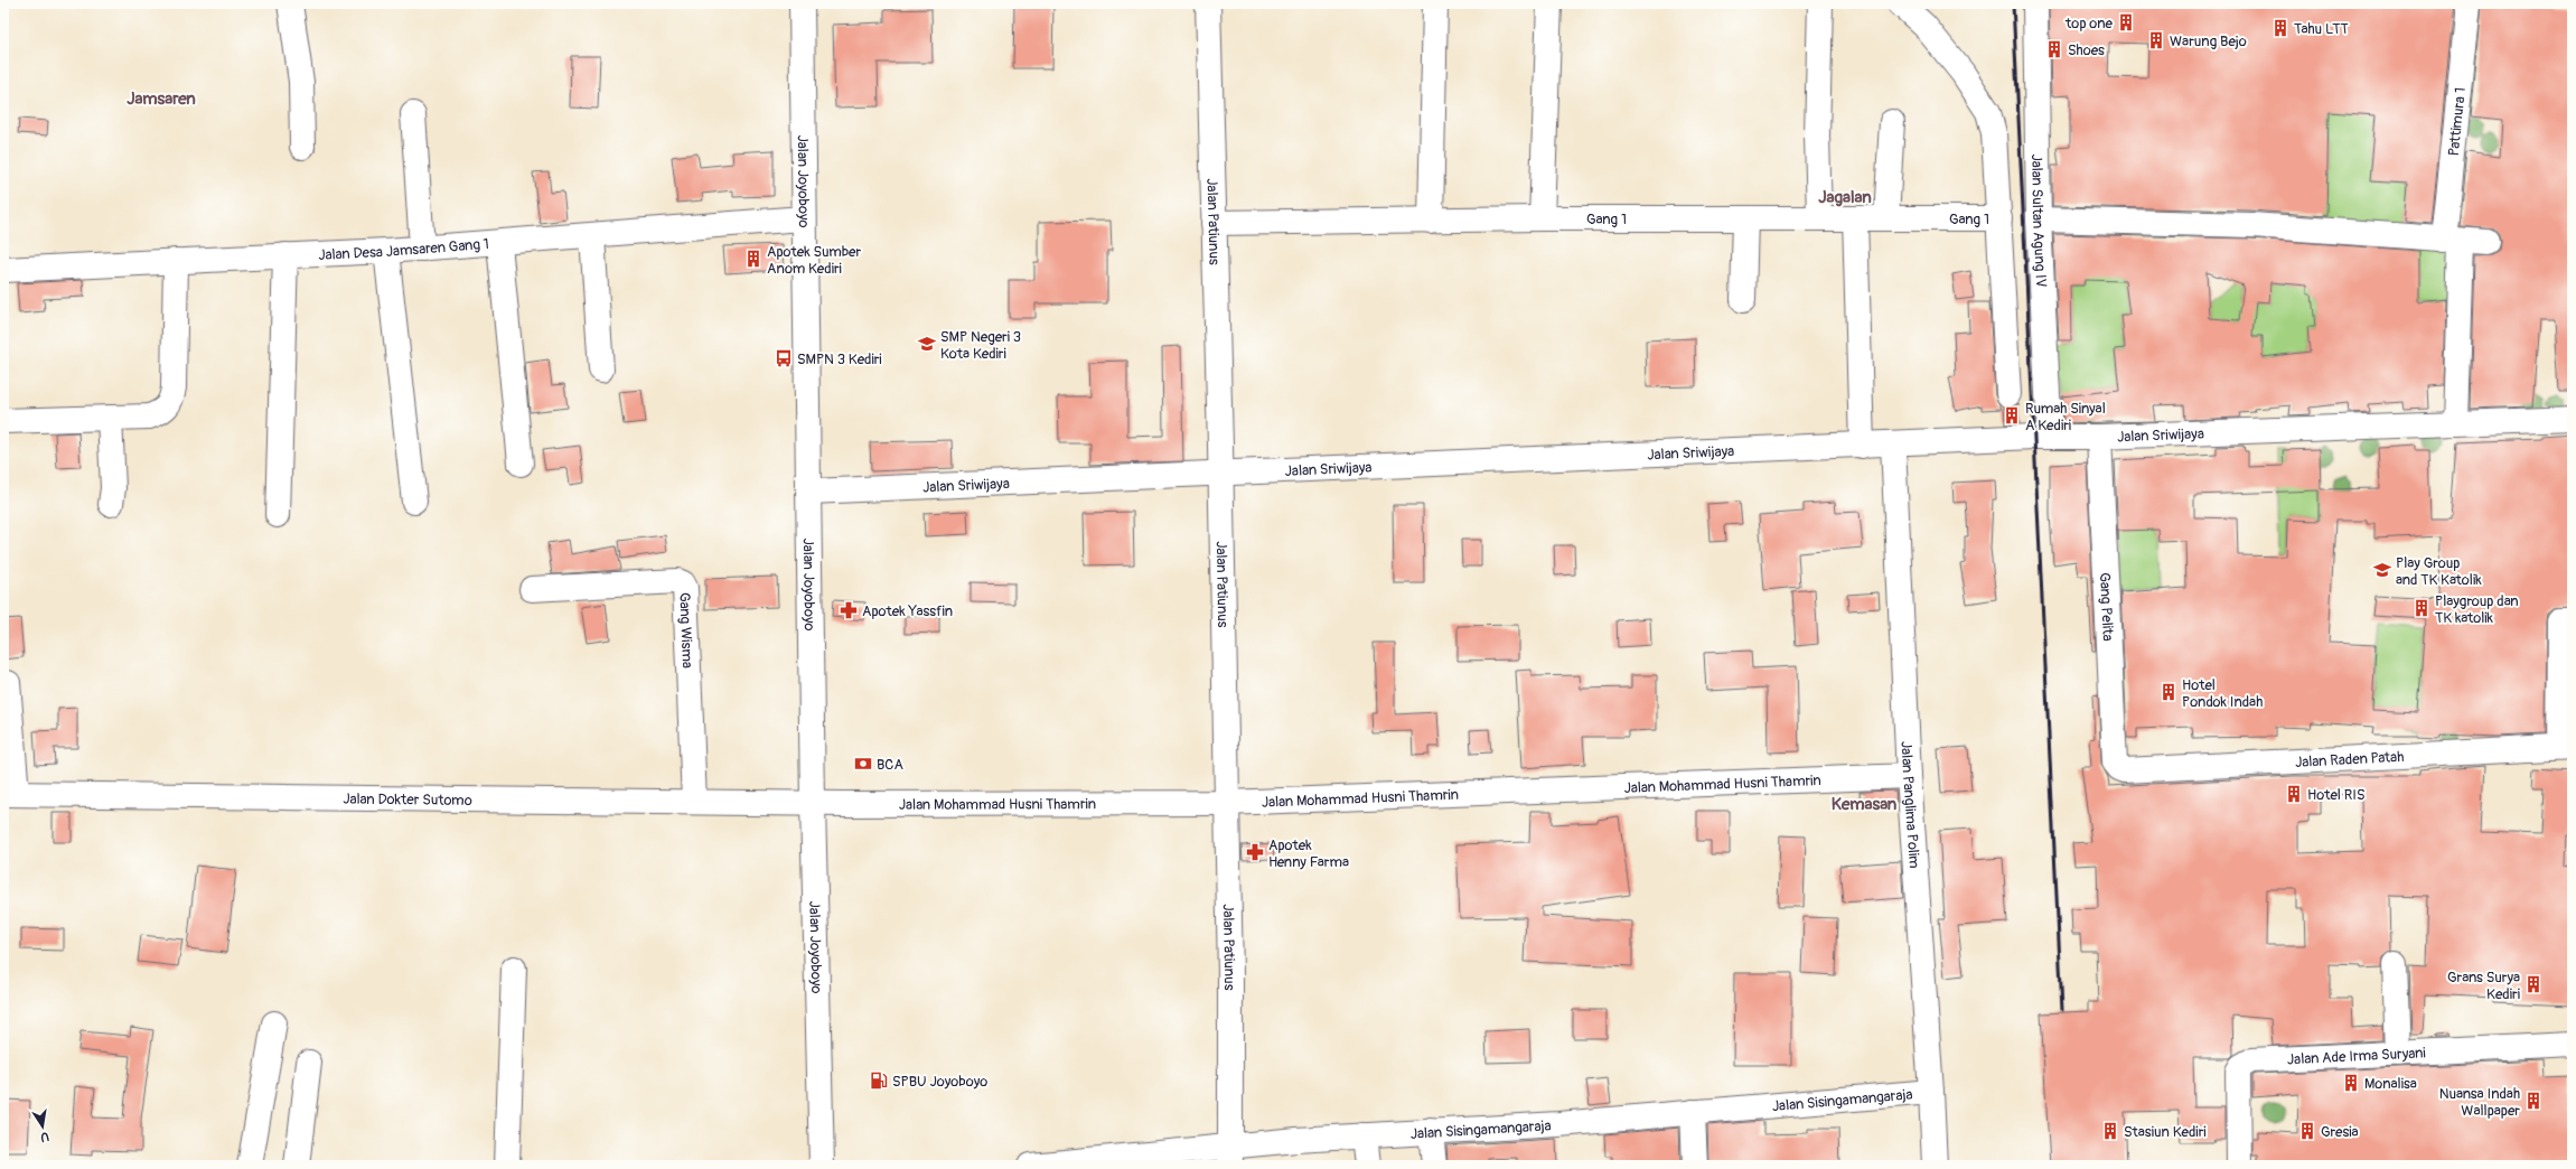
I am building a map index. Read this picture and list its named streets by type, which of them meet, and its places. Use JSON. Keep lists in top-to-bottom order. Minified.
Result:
{"streets":{"street":["Pattimura 1","Jalan Joyoboyo","Gang 1","Jalan Sultan Agung IV","Jalan Patiunus","Jalan Desa Jamsaren Gang 1","Jalan Sriwijaya","Gang Pelita","Gang Wisma","Jalan Raden Patah","Jalan Mohammad Husni Thamrin","Jalan Dokter Sutomo","Jalan Panglima Polim","Jalan Ade Irma Suryani","Jalan Sisingamangaraja"]},"crossings":[["Pattimura 1","Jalan Sriwijaya"],["Jalan Joyoboyo","Jalan Desa Jamsaren Gang 1"],["Jalan Joyoboyo","Jalan Sriwijaya"],["Jalan Joyoboyo","Jalan Mohammad Husni Thamrin"],["Jalan Joyoboyo","Jalan Dokter Sutomo"],["Gang 1","Jalan Patiunus"],["Jalan Sultan Agung IV","Jalan Sriwijaya"],["Jalan Patiunus","Jalan Sriwijaya"],["Jalan Patiunus","Jalan Mohammad Husni Thamrin"],["Jalan Patiunus","Jalan Sisingamangaraja"],["Jalan Sriwijaya","Gang Pelita"],["Jalan Sriwijaya","Jalan Panglima Polim"],["Gang Pelita","Jalan Raden Patah"],["Gang Wisma","Jalan Dokter Sutomo"],["Jalan Mohammad Husni Thamrin","Jalan Dokter Sutomo"],["Jalan Mohammad Husni Thamrin","Jalan Panglima Polim"],["Jalan Panglima Polim","Jalan Sisingamangaraja"]],"districts":["Jamsaren","Jagalan","Kemasan"],"places":{"building":["top one","Tahu LTT","Warung Bejo","Shoes","Apotek Sumber Anom Kediri","Rumah Sinyal A Kediri","Playgroup dan TK katolik","Hotel Pondok Indah","Hotel RIS","Grans Surya Kediri","Monalisa","Nuansa Indah Wallpaper","Stasiun Kediri","Gresia"],"school or university":["SMP Negeri 3 Kota Kediri","Play Group and TK Katolik"],"bus stop":["SMPN 3 Kediri"],"pharmacy":["Apotek Yassfin","Apotek Henny Farma"],"bank":["BCA"],"fuel station":["SPBU Joyoboyo"]},"north":"bottom"}
